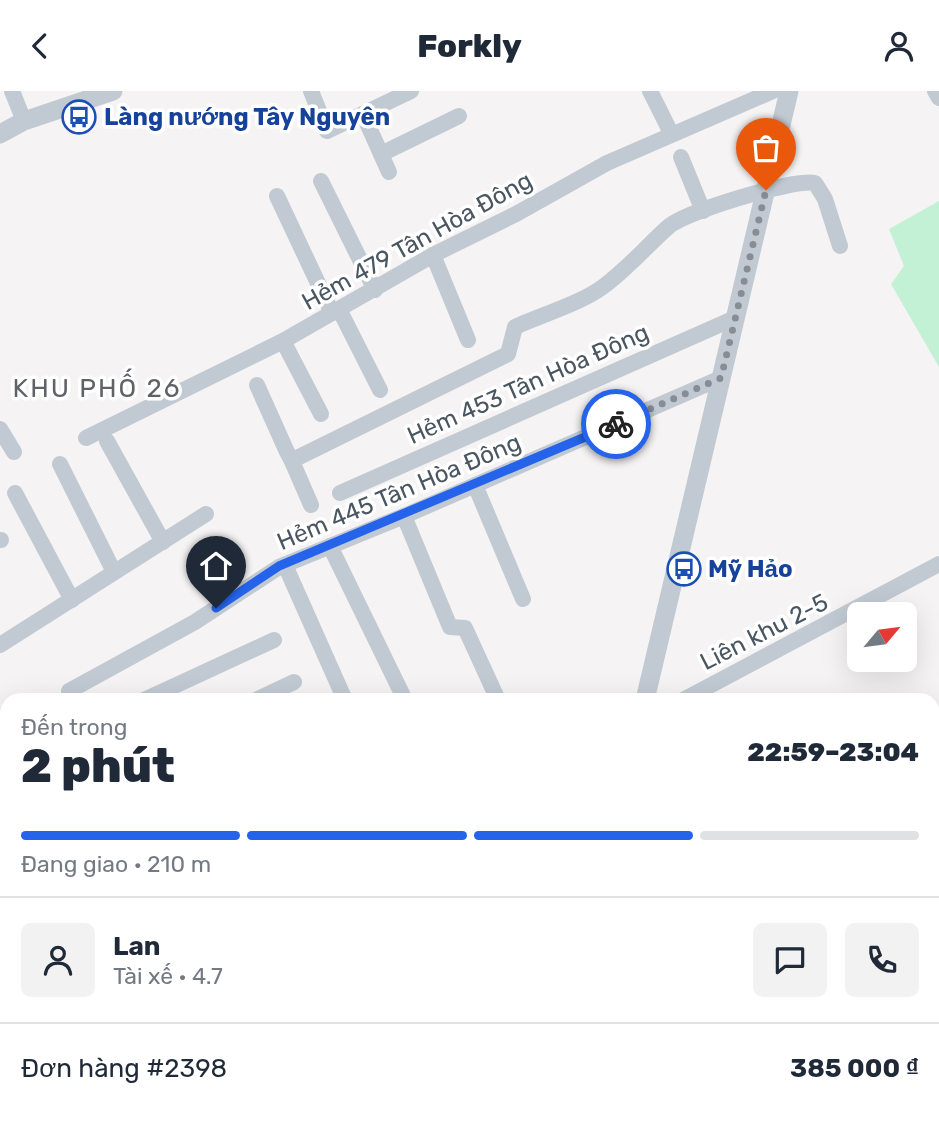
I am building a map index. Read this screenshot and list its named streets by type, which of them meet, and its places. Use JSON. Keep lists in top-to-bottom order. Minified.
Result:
{"streets":{"street":["Hẻm 479 Tân Hòa Đông","Hẻm 453 Tân Hòa Đông","Hẻm 445 Tân Hòa Đông","Liên khu 2-5"]},"districts":["KHU PHỐ 26"],"places":{"bus stop":["Làng nướng Tây Nguyên","Mỹ Hảo"]},"north":"top right","page":{"header":"Forkly","heading":["2 phút","Đến trong","22:59–23:04"],"panel":["Lan","Tài xế · 4.7","Đơn hàng #2398","385 000 ₫"],"bar":"Đang giao · 210 m"}}
